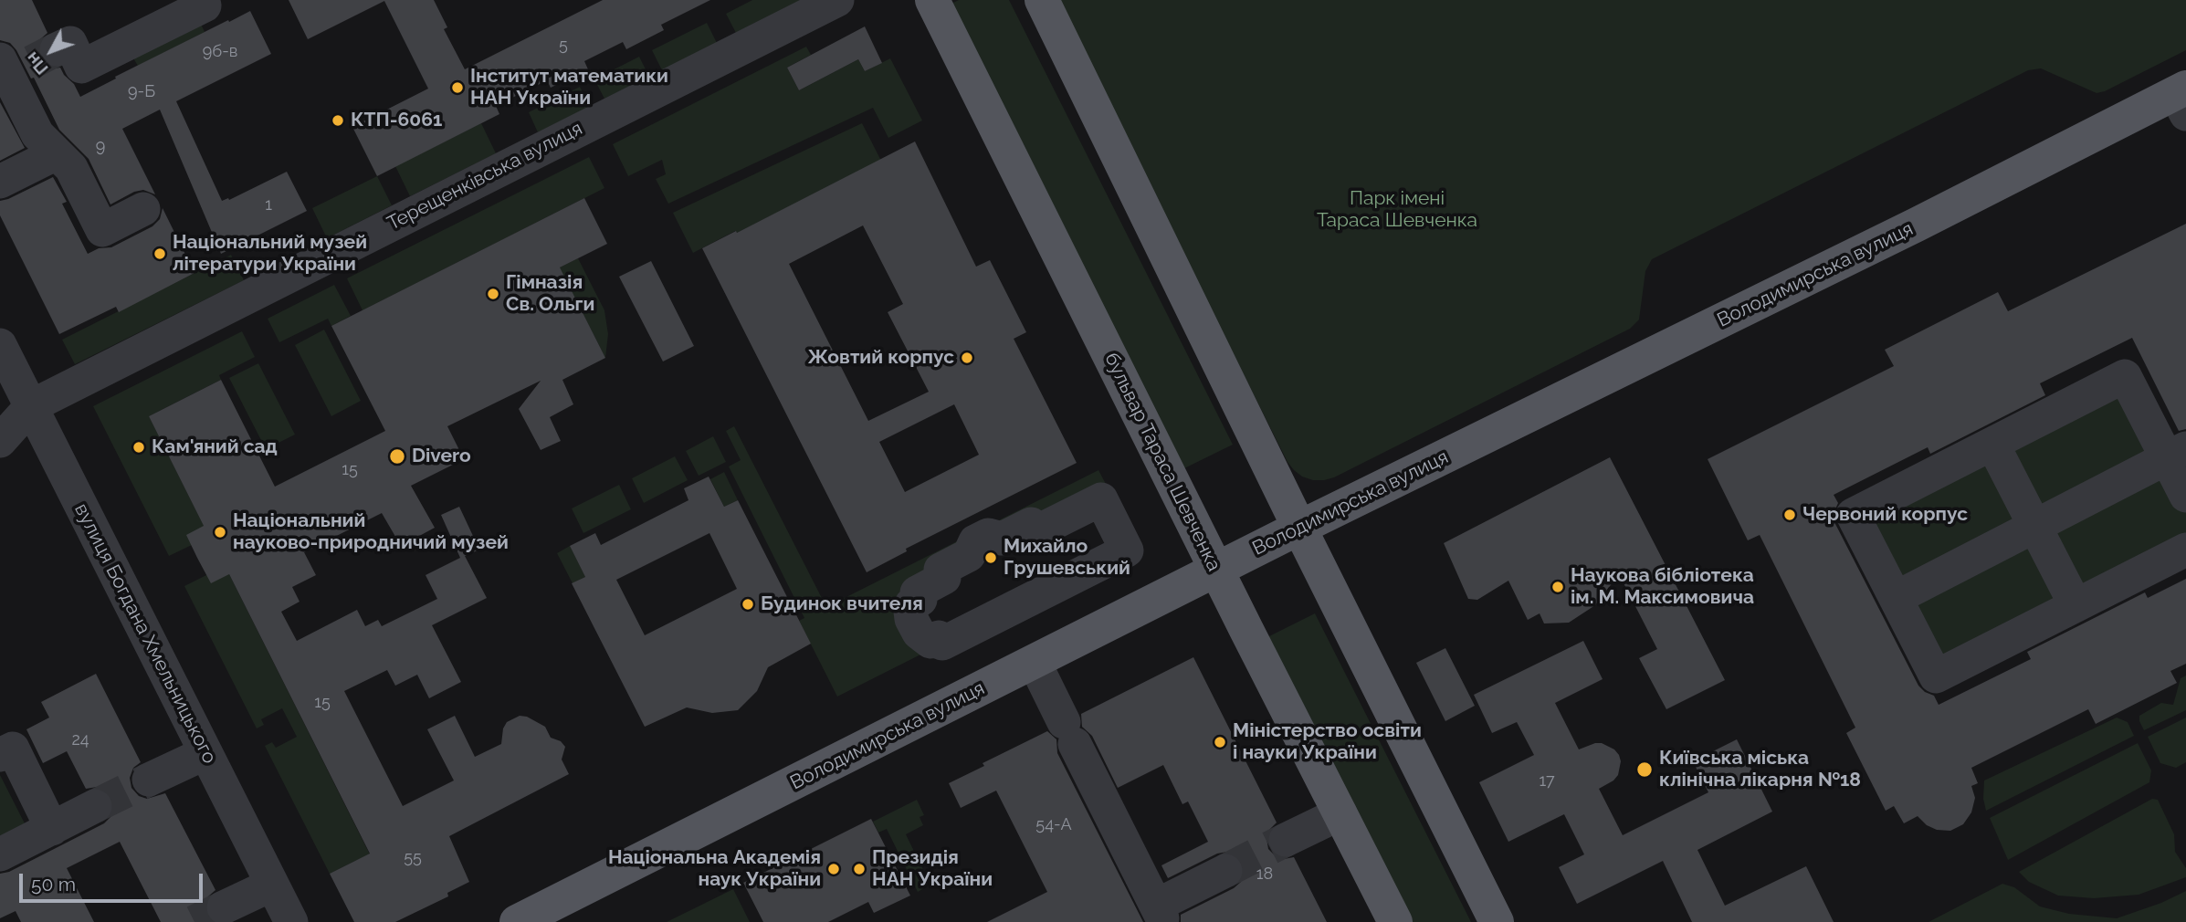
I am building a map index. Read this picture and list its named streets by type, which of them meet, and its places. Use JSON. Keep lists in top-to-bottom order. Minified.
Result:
{"streets":{"main road":["Володимирська вулиця","бульвар Тараса Шевченка"],"street":["Терещенківська вулиця","вулиця Богдана Хмельницького"]},"crossings":[["Терещенківська вулиця","вулиця Богдана Хмельницького"],["Володимирська вулиця","бульвар Тараса Шевченка"]],"parks":["Парк імені Тараса Шевченка"],"places":["Інститут математики НАН України","КТП-6061","Національний музей літератури України","Гімназія Св. Ольги","Жовтий корпус","Кам'яний сад","Divero","Червоний корпус","Національний науково-природничий музей","Михайло Грушевський","Наукова бібліотека ім. М. Максимовича","Будинок вчителя","Міністерство освіти і науки України","Київська міська клінічна лікарня №18","Національна Академія наук України","Президія НАН України"],"house_numbers":["5","9б-в","9-Б","9","1","15","15","24","17","54-А","55","18"],"scale_bar":"50 m","north":"bottom left"}
